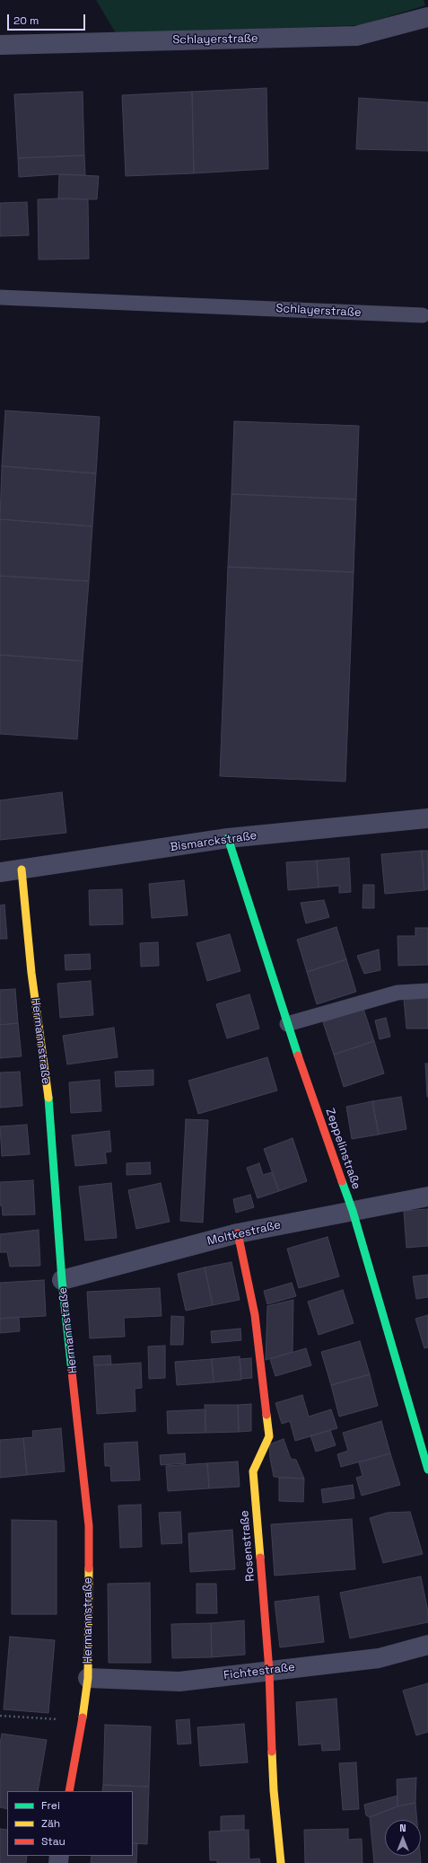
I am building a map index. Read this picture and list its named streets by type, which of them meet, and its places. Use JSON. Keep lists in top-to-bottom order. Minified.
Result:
{"streets":{"street":["Schlayerstraße","Bismarckstraße","Hermannstraße","Zeppelinstraße","Moltkestraße","Rosenstraße","Fichtestraße"]},"crossings":[["Bismarckstraße","Hermannstraße"],["Bismarckstraße","Zeppelinstraße"],["Hermannstraße","Moltkestraße"],["Hermannstraße","Fichtestraße"],["Zeppelinstraße","Moltkestraße"],["Moltkestraße","Rosenstraße"],["Rosenstraße","Fichtestraße"]],"legend":["Frei","Zäh","Stau"],"scale_bar":"20 m","north":"top"}
